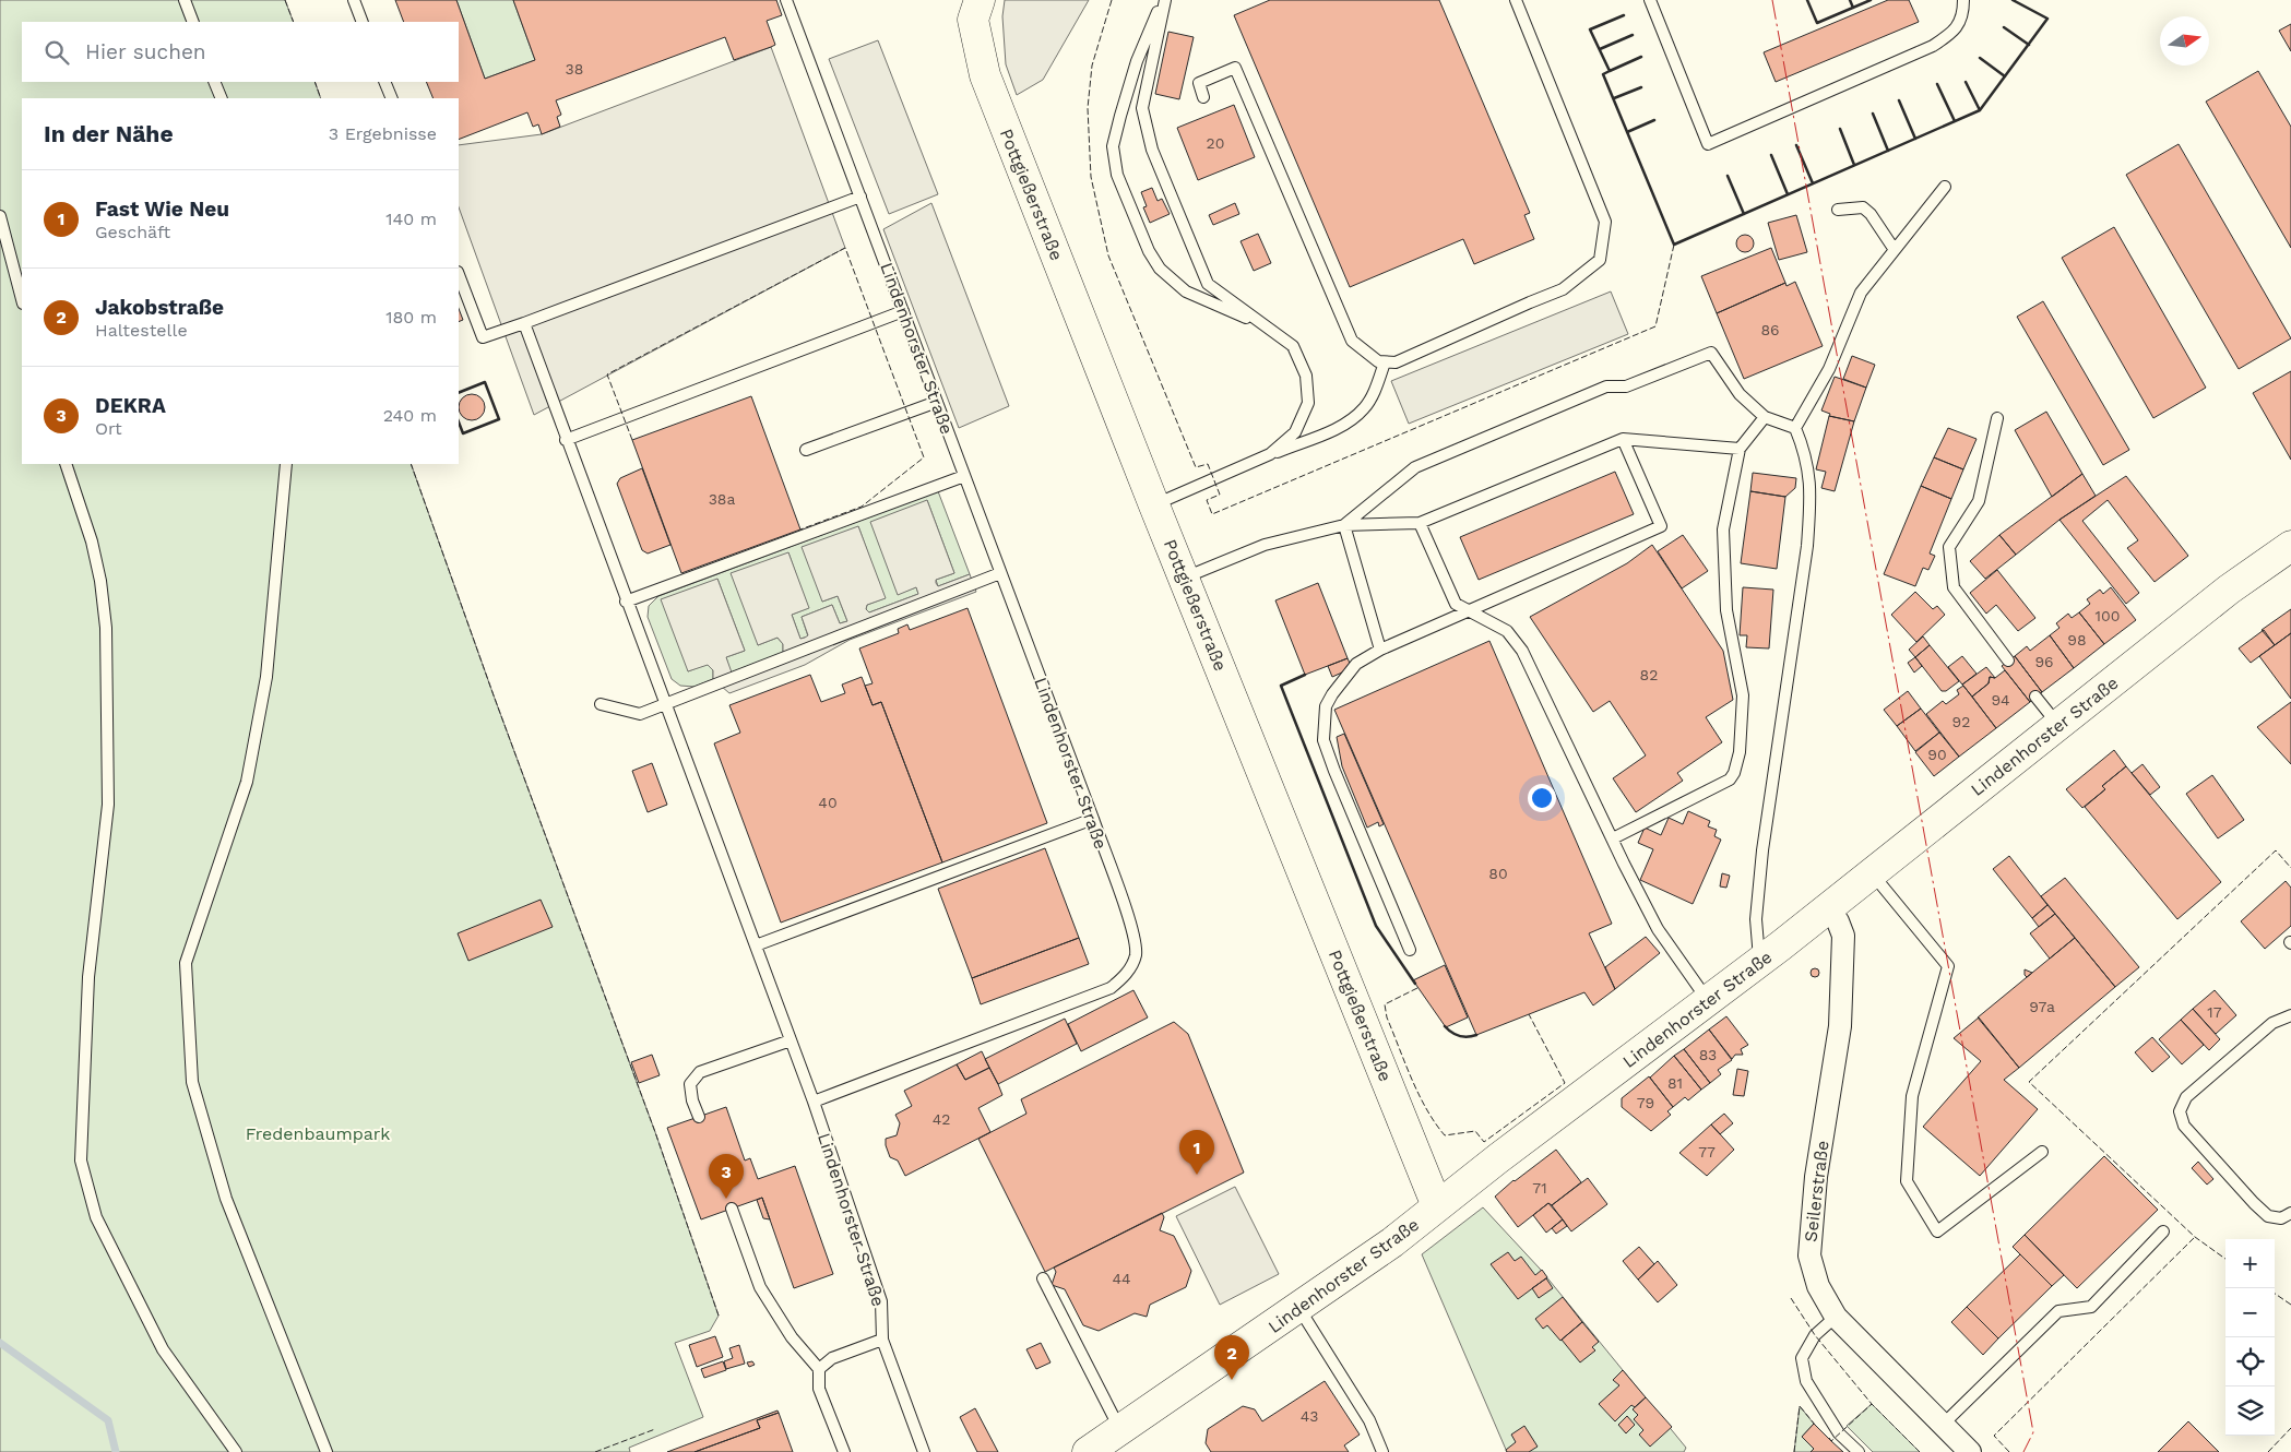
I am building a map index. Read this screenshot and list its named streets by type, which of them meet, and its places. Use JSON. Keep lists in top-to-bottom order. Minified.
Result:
{"streets":{"street":["Pottgießerstraße","Lindenhorster Straße","Seilerstraße"]},"crossings":[["Pottgießerstraße","Lindenhorster Straße"],["Lindenhorster Straße","Seilerstraße"]],"parks":["Fredenbaumpark"],"house_numbers":["38","20","86","38a","100","98","96","82","94","92","90","40","80","97a","17","83","81","79","42","77","71","44","43"],"north":"right","page":{"search":"Hier suchen","heading":["In der Nähe","3 Ergebnisse"],"list":[{"mark":"1","name":"Fast Wie Neu","note":"Geschäft","value":"140 m"},{"mark":"2","name":"Jakobstraße","note":"Haltestelle","value":"180 m"},{"mark":"3","name":"DEKRA","note":"Ort","value":"240 m"}],"pins":["1","3","2"],"map_buttons":["+","−"]}}
